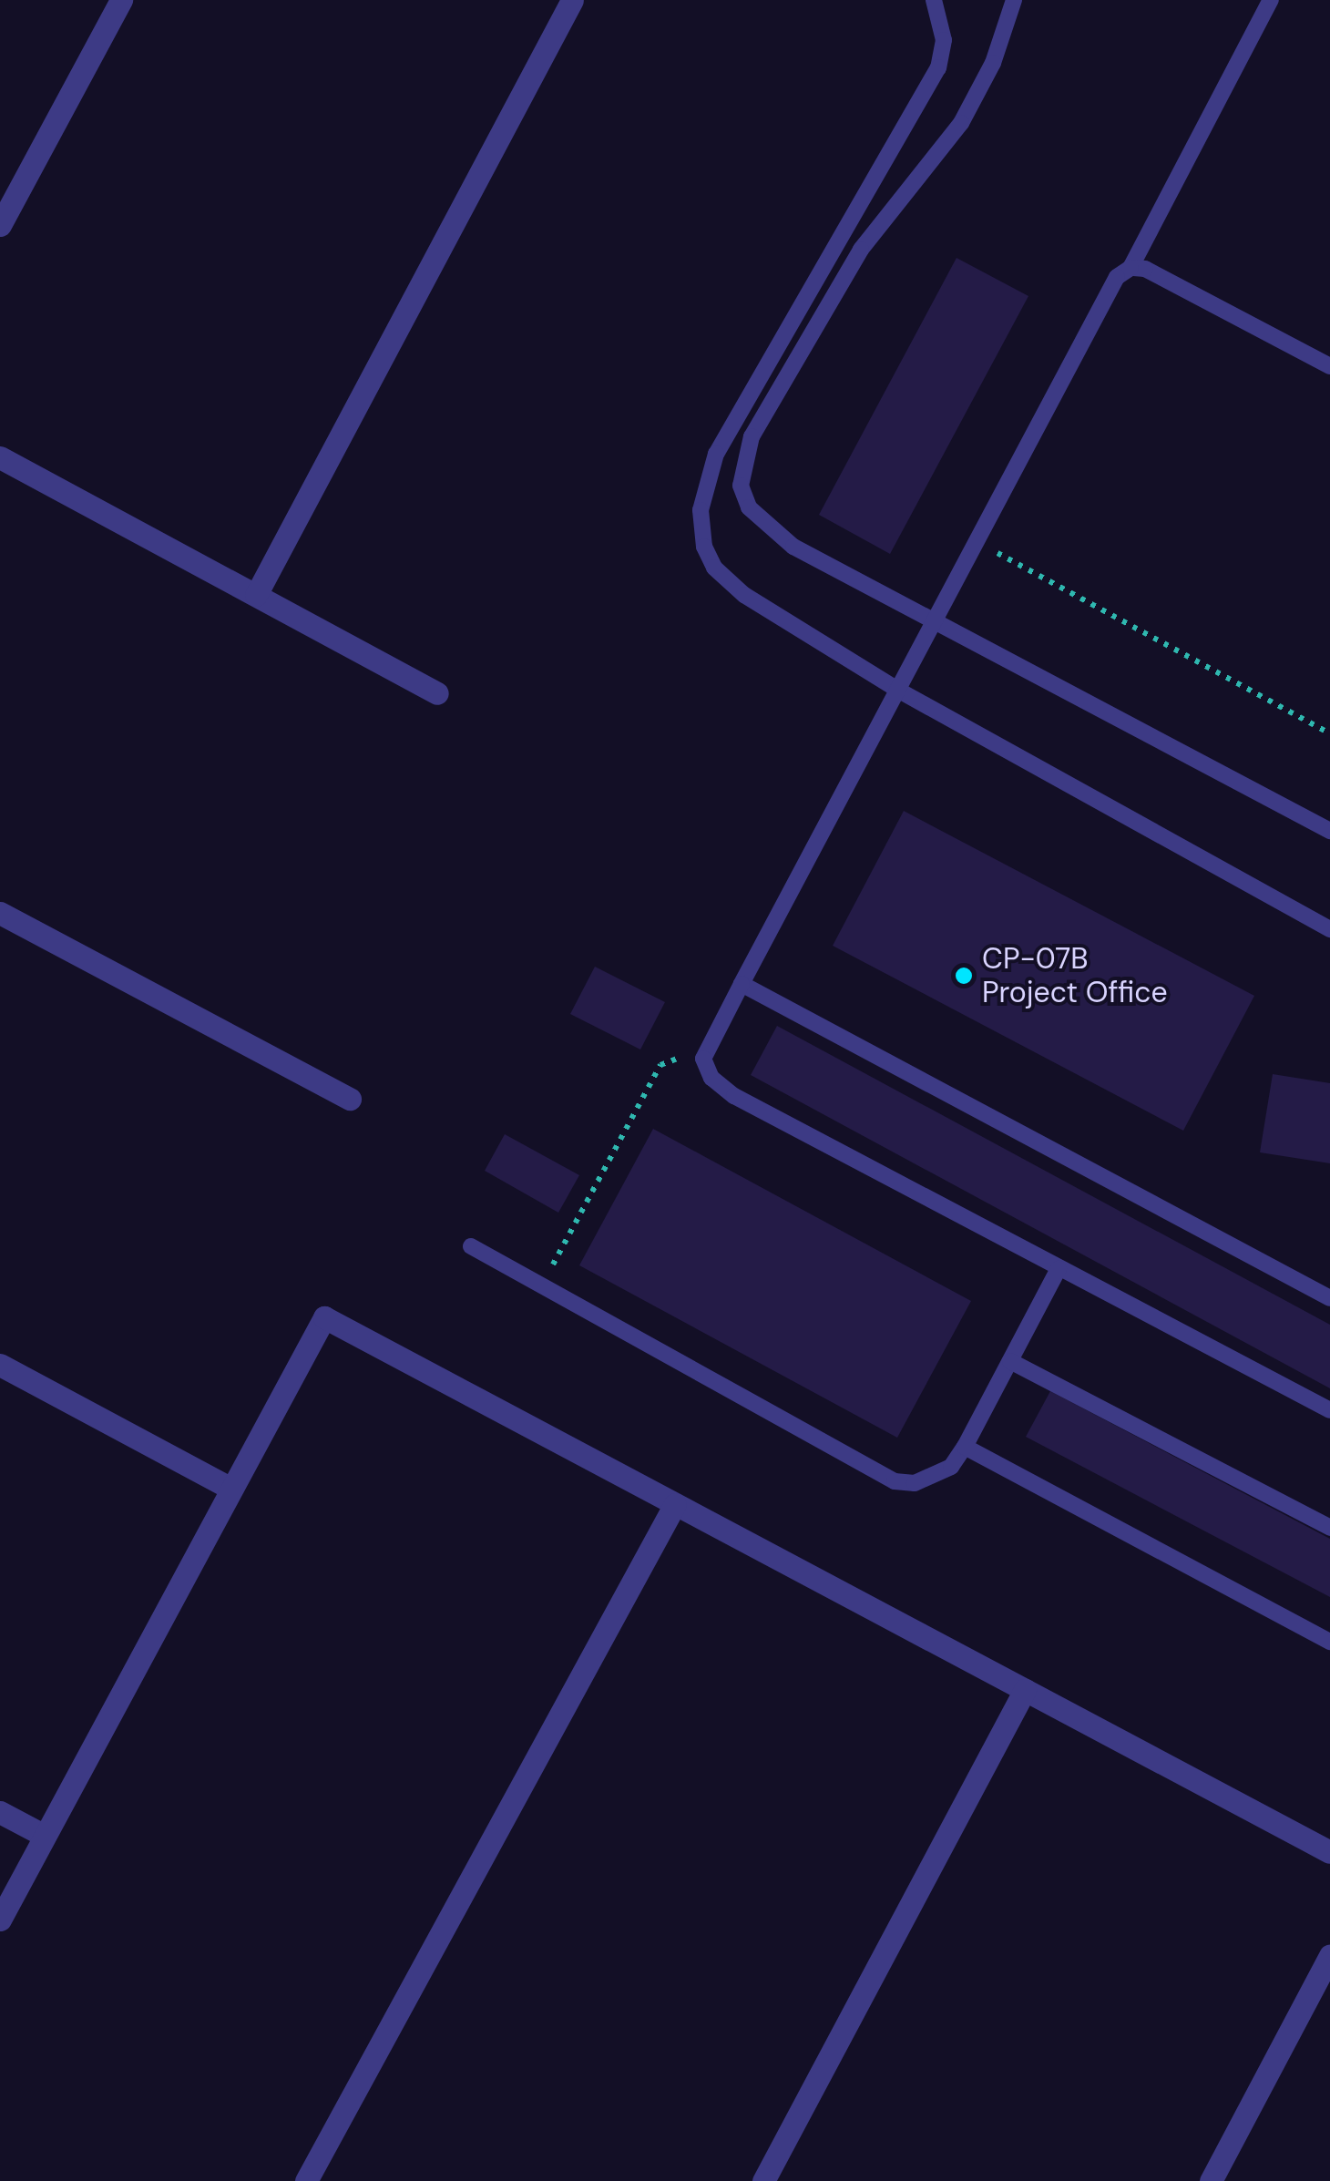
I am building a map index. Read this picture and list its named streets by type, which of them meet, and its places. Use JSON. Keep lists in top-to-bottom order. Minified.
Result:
{"places":["CP-07B Project Office"]}
